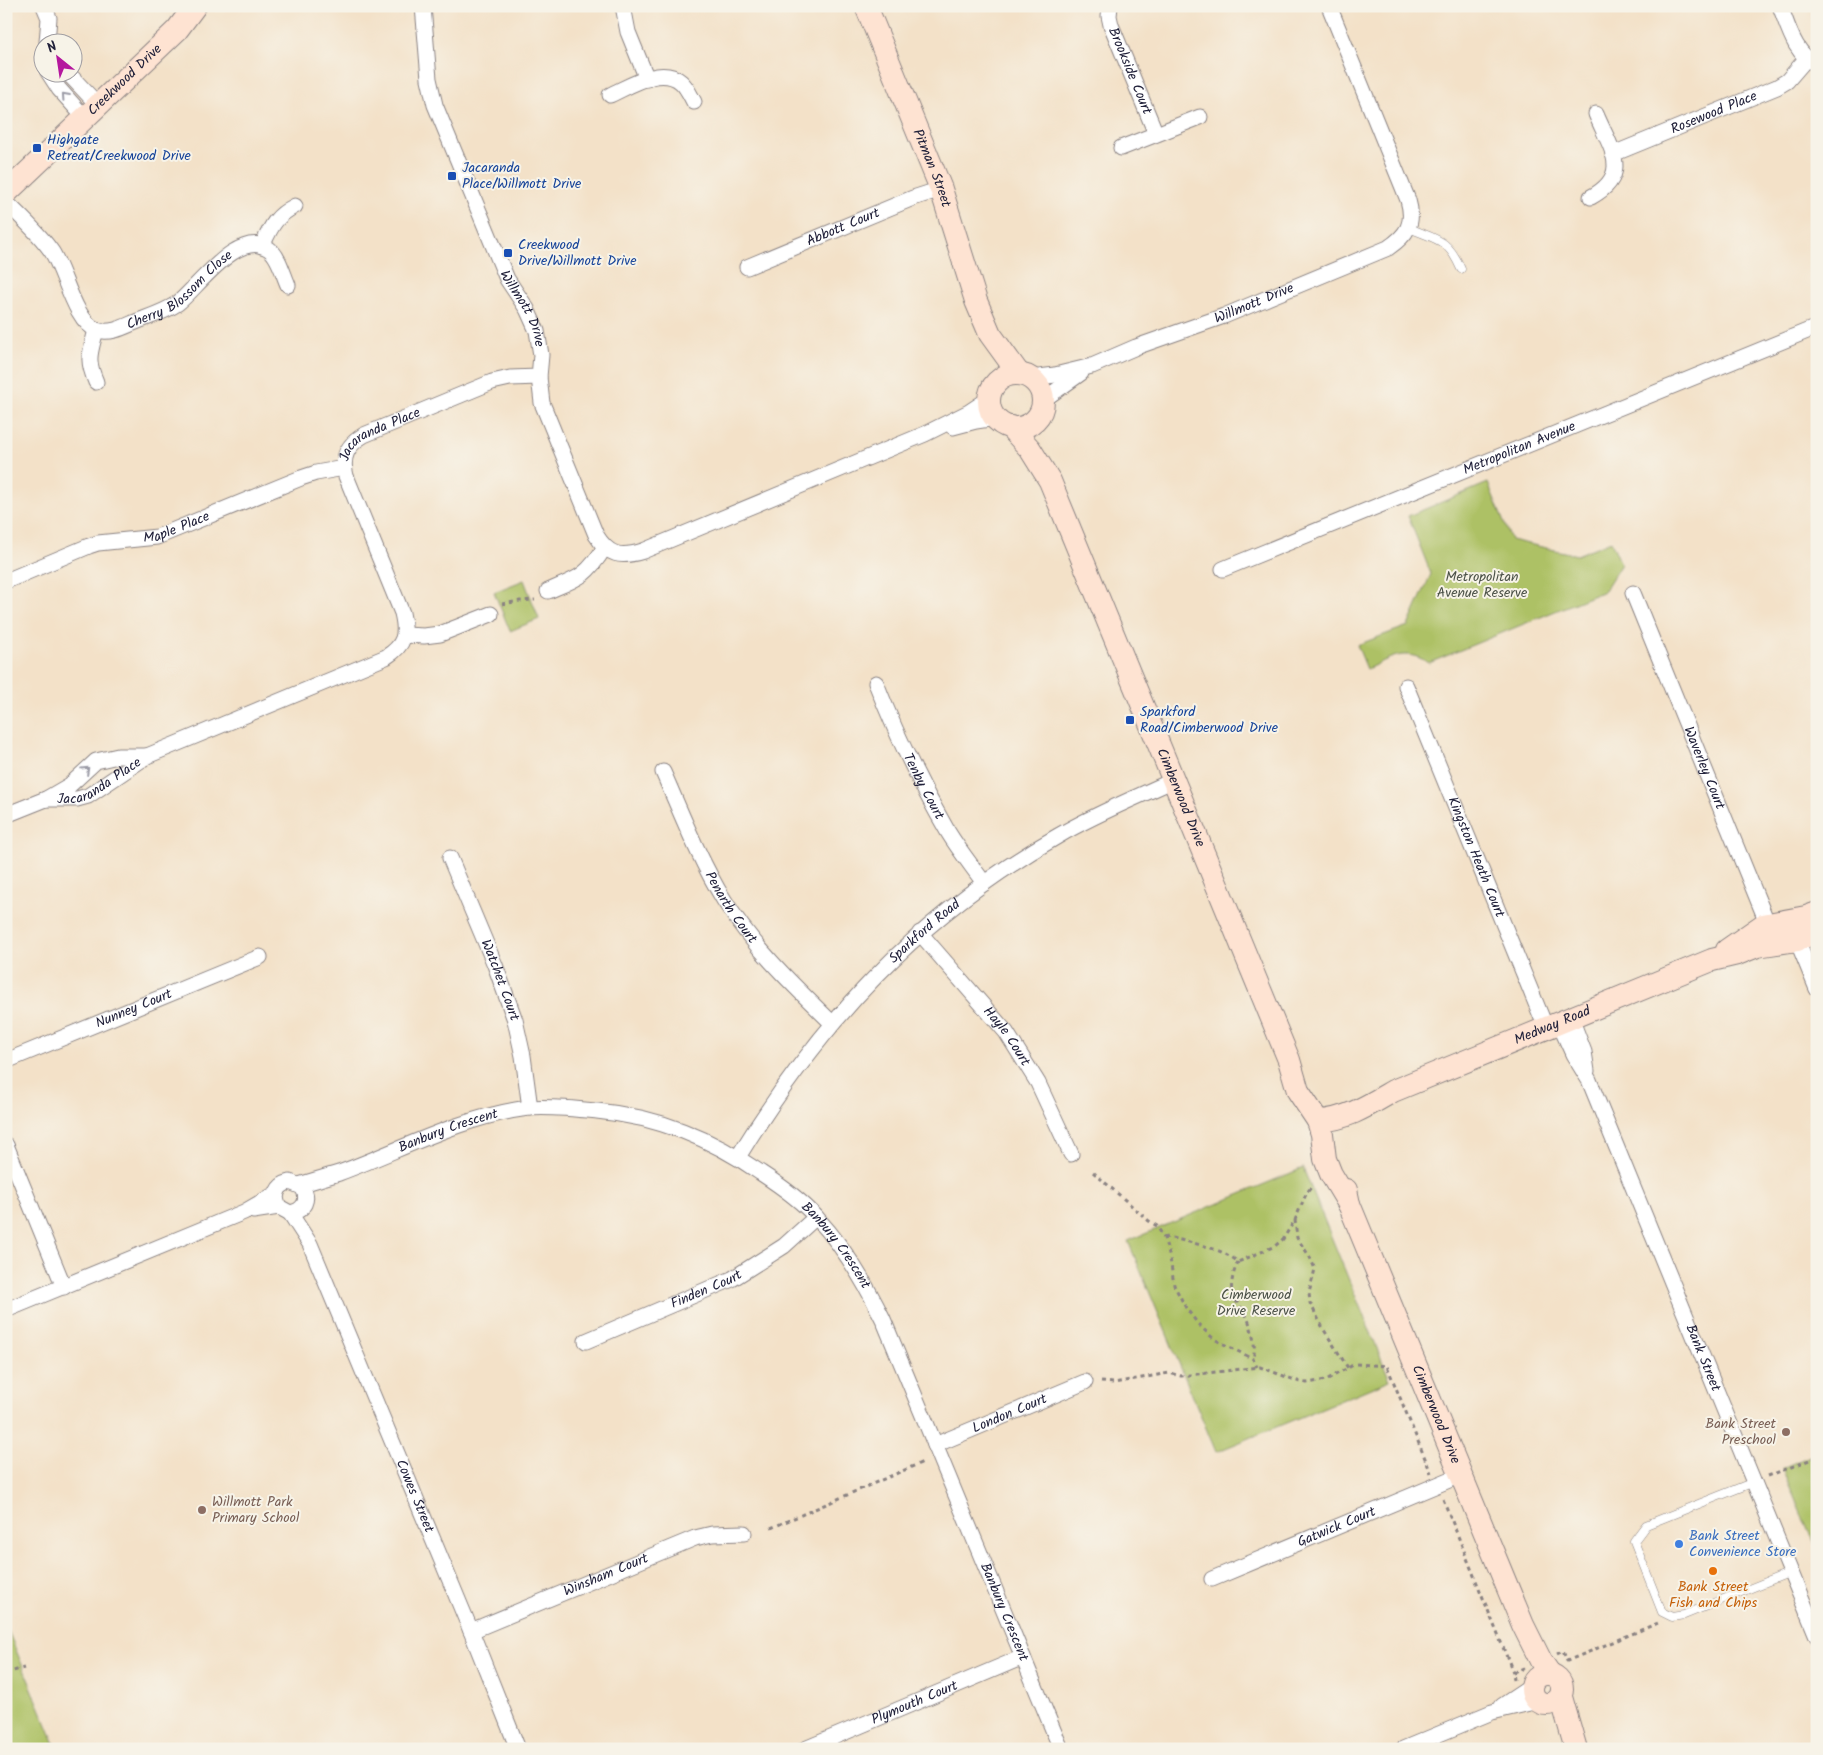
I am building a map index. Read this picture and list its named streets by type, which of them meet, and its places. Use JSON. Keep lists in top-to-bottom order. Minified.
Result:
{"streets":{"street":["Brookside Court","Creekwood Drive","Rosewood Place","Pitman Street","Abbott Court","Cherry Blossom Close","Willmott Drive","Jacaranda Place","Metropolitan Avenue","Maple Place","Waverley Court","Tenby Court","Cimberwood Drive","Kingston Heath Court","Penarth Court","Sparkford Road","Watchet Court","Nunney Court","Medway Road","Hayle Court","Banbury Crescent","Finden Court","Bank Street","London Court","Cowes Street","Gatwick Court","Winsham Court","Plymouth Court"]},"crossings":[["Pitman Street","Abbott Court"],["Pitman Street","Willmott Drive"],["Pitman Street","Cimberwood Drive"],["Willmott Drive","Jacaranda Place"],["Willmott Drive","Cimberwood Drive"],["Jacaranda Place","Maple Place"],["Waverley Court","Medway Road"],["Tenby Court","Sparkford Road"],["Cimberwood Drive","Sparkford Road"],["Cimberwood Drive","Medway Road"],["Cimberwood Drive","Gatwick Court"],["Kingston Heath Court","Medway Road"],["Kingston Heath Court","Bank Street"],["Penarth Court","Sparkford Road"],["Sparkford Road","Hayle Court"],["Sparkford Road","Banbury Crescent"],["Watchet Court","Banbury Crescent"],["Medway Road","Bank Street"],["Banbury Crescent","Finden Court"],["Banbury Crescent","London Court"],["Banbury Crescent","Cowes Street"],["Banbury Crescent","Plymouth Court"],["Cowes Street","Winsham Court"]],"parks":["Metropolitan Avenue Reserve","Cimberwood Drive Reserve"],"places":{"transit":["Highgate Retreat/Creekwood Drive","Jacaranda Place/Willmott Drive","Creekwood Drive/Willmott Drive","Sparkford Road/Cimberwood Drive"],"other":["Bank Street Preschool","Willmott Park Primary School","Bank Street Convenience Store","Bank Street Fish and Chips"]},"north":"top left"}
